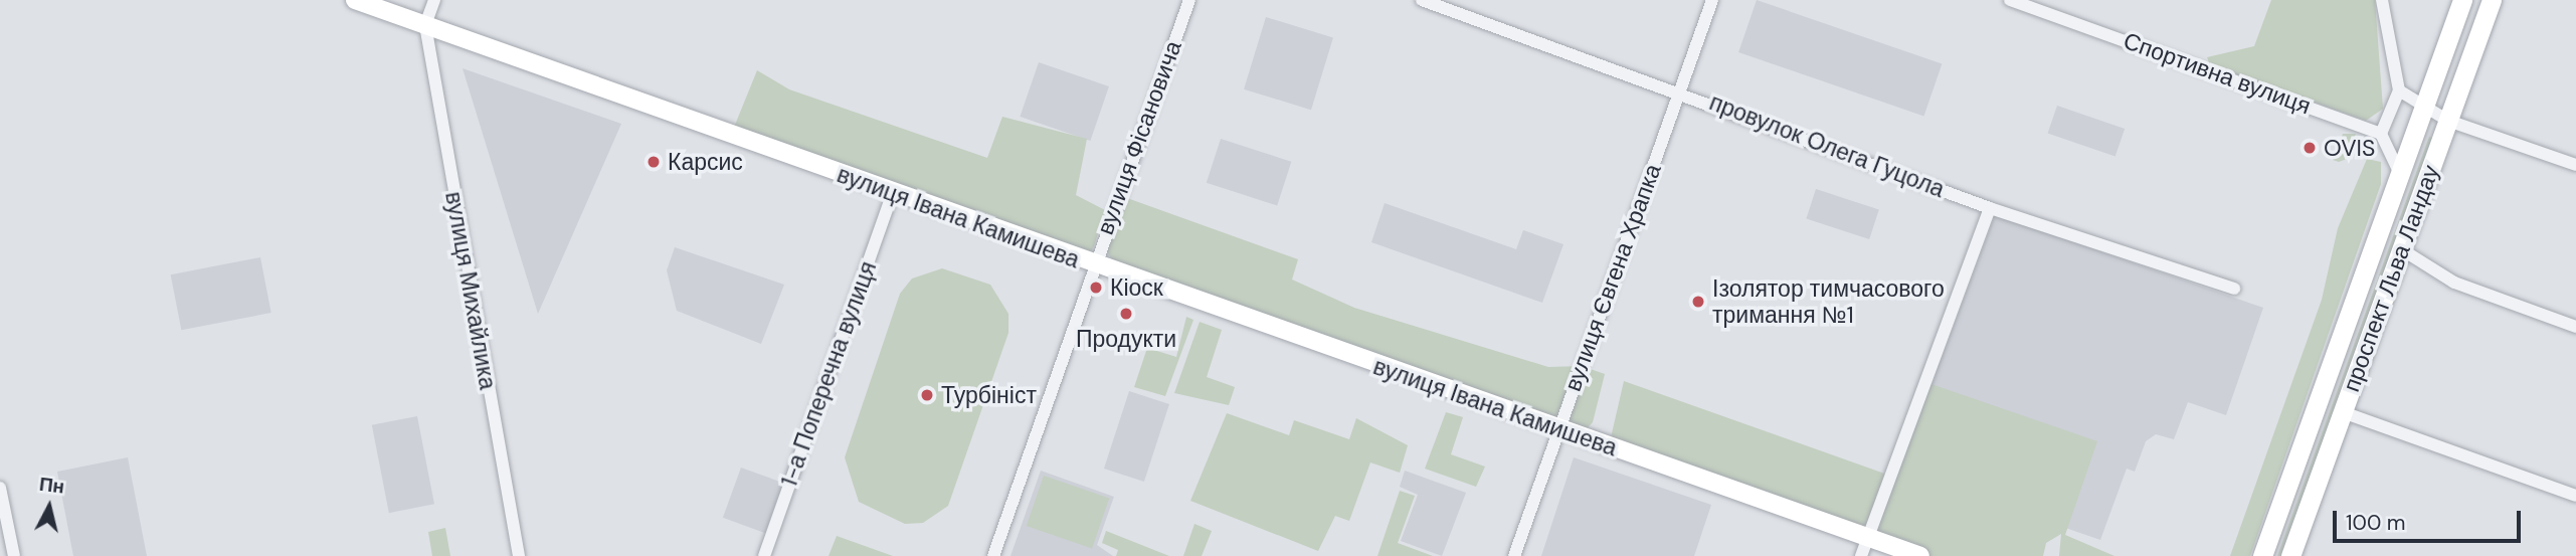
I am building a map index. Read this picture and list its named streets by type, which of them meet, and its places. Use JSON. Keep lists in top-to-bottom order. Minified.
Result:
{"streets":{"main road":["проспект Льва Ландау"],"street":["Спортивна вулиця","вулиця Фісановича","провулок Олега Гуцола","вулиця Івана Камишева","вулиця Євгена Храпка","вулиця Михайлика","1-а Поперечна вулиця"]},"crossings":[["вулиця Фісановича","вулиця Івана Камишева"],["провулок Олега Гуцола","вулиця Євгена Храпка"],["вулиця Івана Камишева","вулиця Євгена Храпка"],["вулиця Івана Камишева","вулиця Михайлика"],["вулиця Івана Камишева","1-а Поперечна вулиця"]],"places":["OVIS","Карсис","Кіоск","Ізолятор тимчасового тримання №1","Продукти","Турбініст"],"scale_bar":"100 m","north":"top"}
